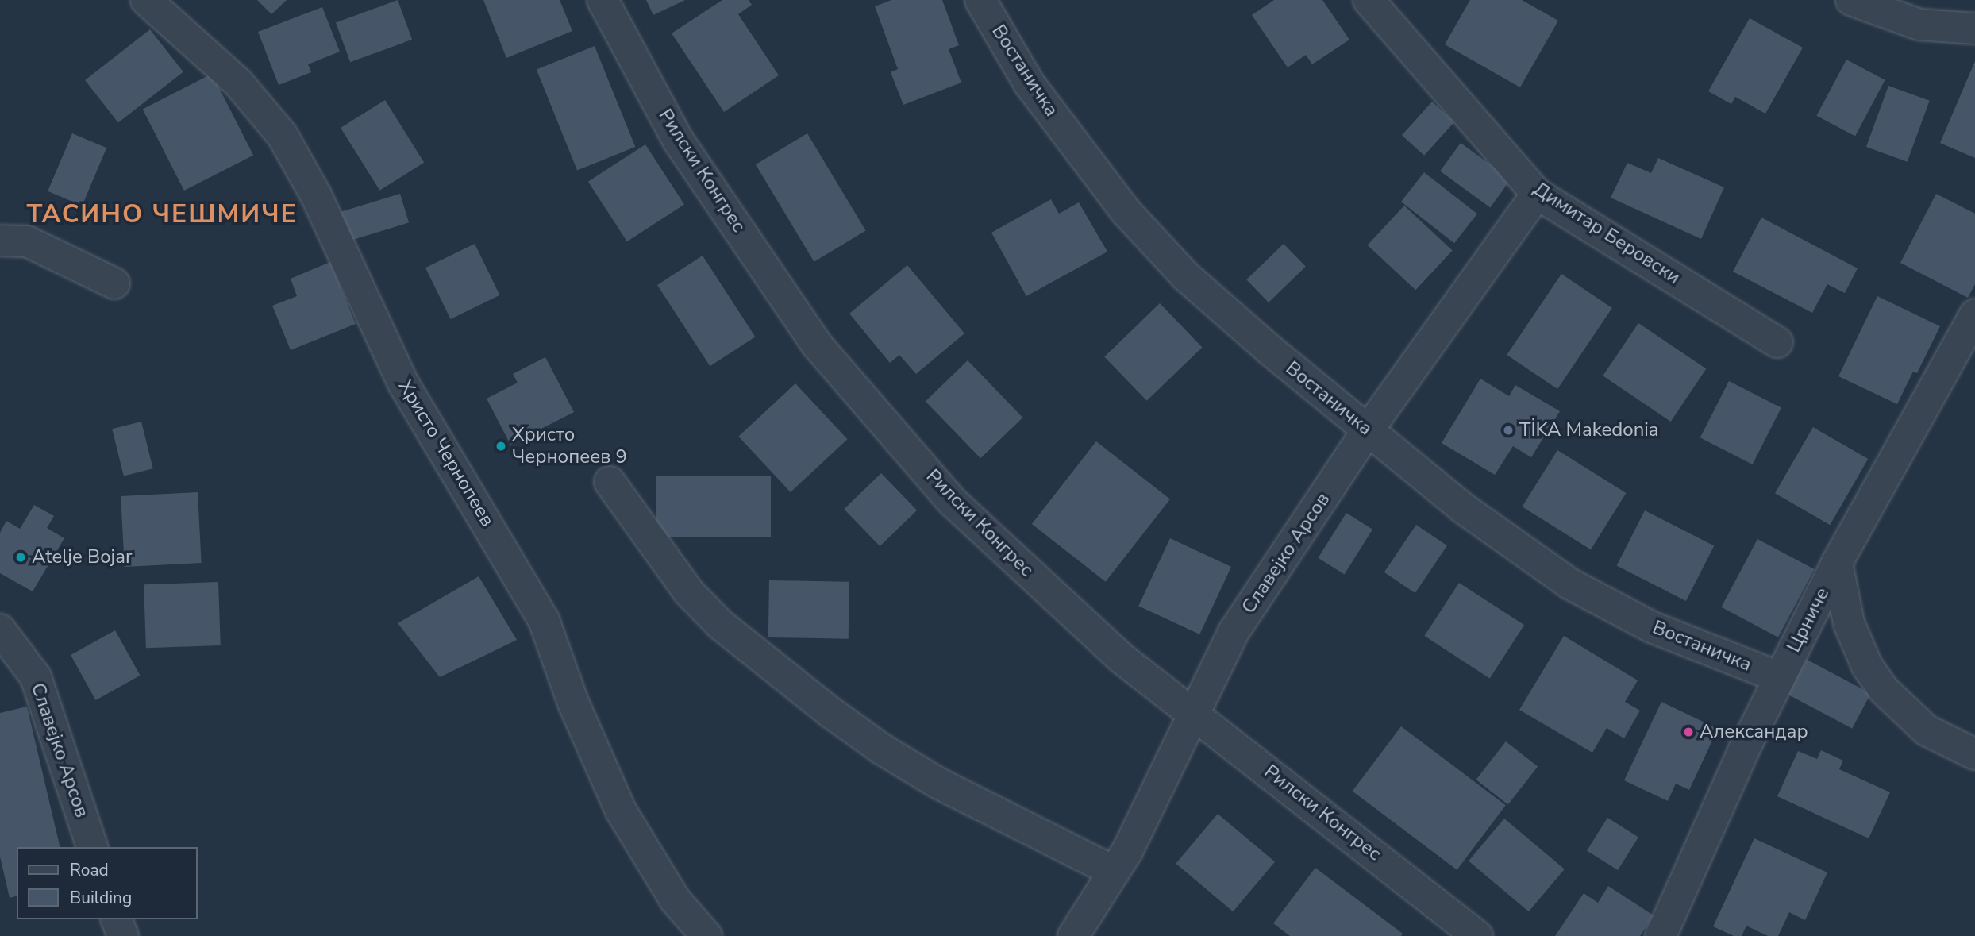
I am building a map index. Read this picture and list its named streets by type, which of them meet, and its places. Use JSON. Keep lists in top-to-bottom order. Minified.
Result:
{"streets":{"street":["Востаничка","Рилски Конгрес","Димитар Беровски","Христо Чернопеев","Славејко Арсов","Црниче"]},"crossings":[["Востаничка","Славејко Арсов"],["Востаничка","Црниче"],["Рилски Конгрес","Славејко Арсов"],["Димитар Беровски","Славејко Арсов"]],"districts":["ТАСИНО ЧЕШМИЧЕ"],"places":["TİKA Makedonia","Христо Чернопеев 9","Atelje Bojar","Александар"],"legend":["Road","Building"]}
